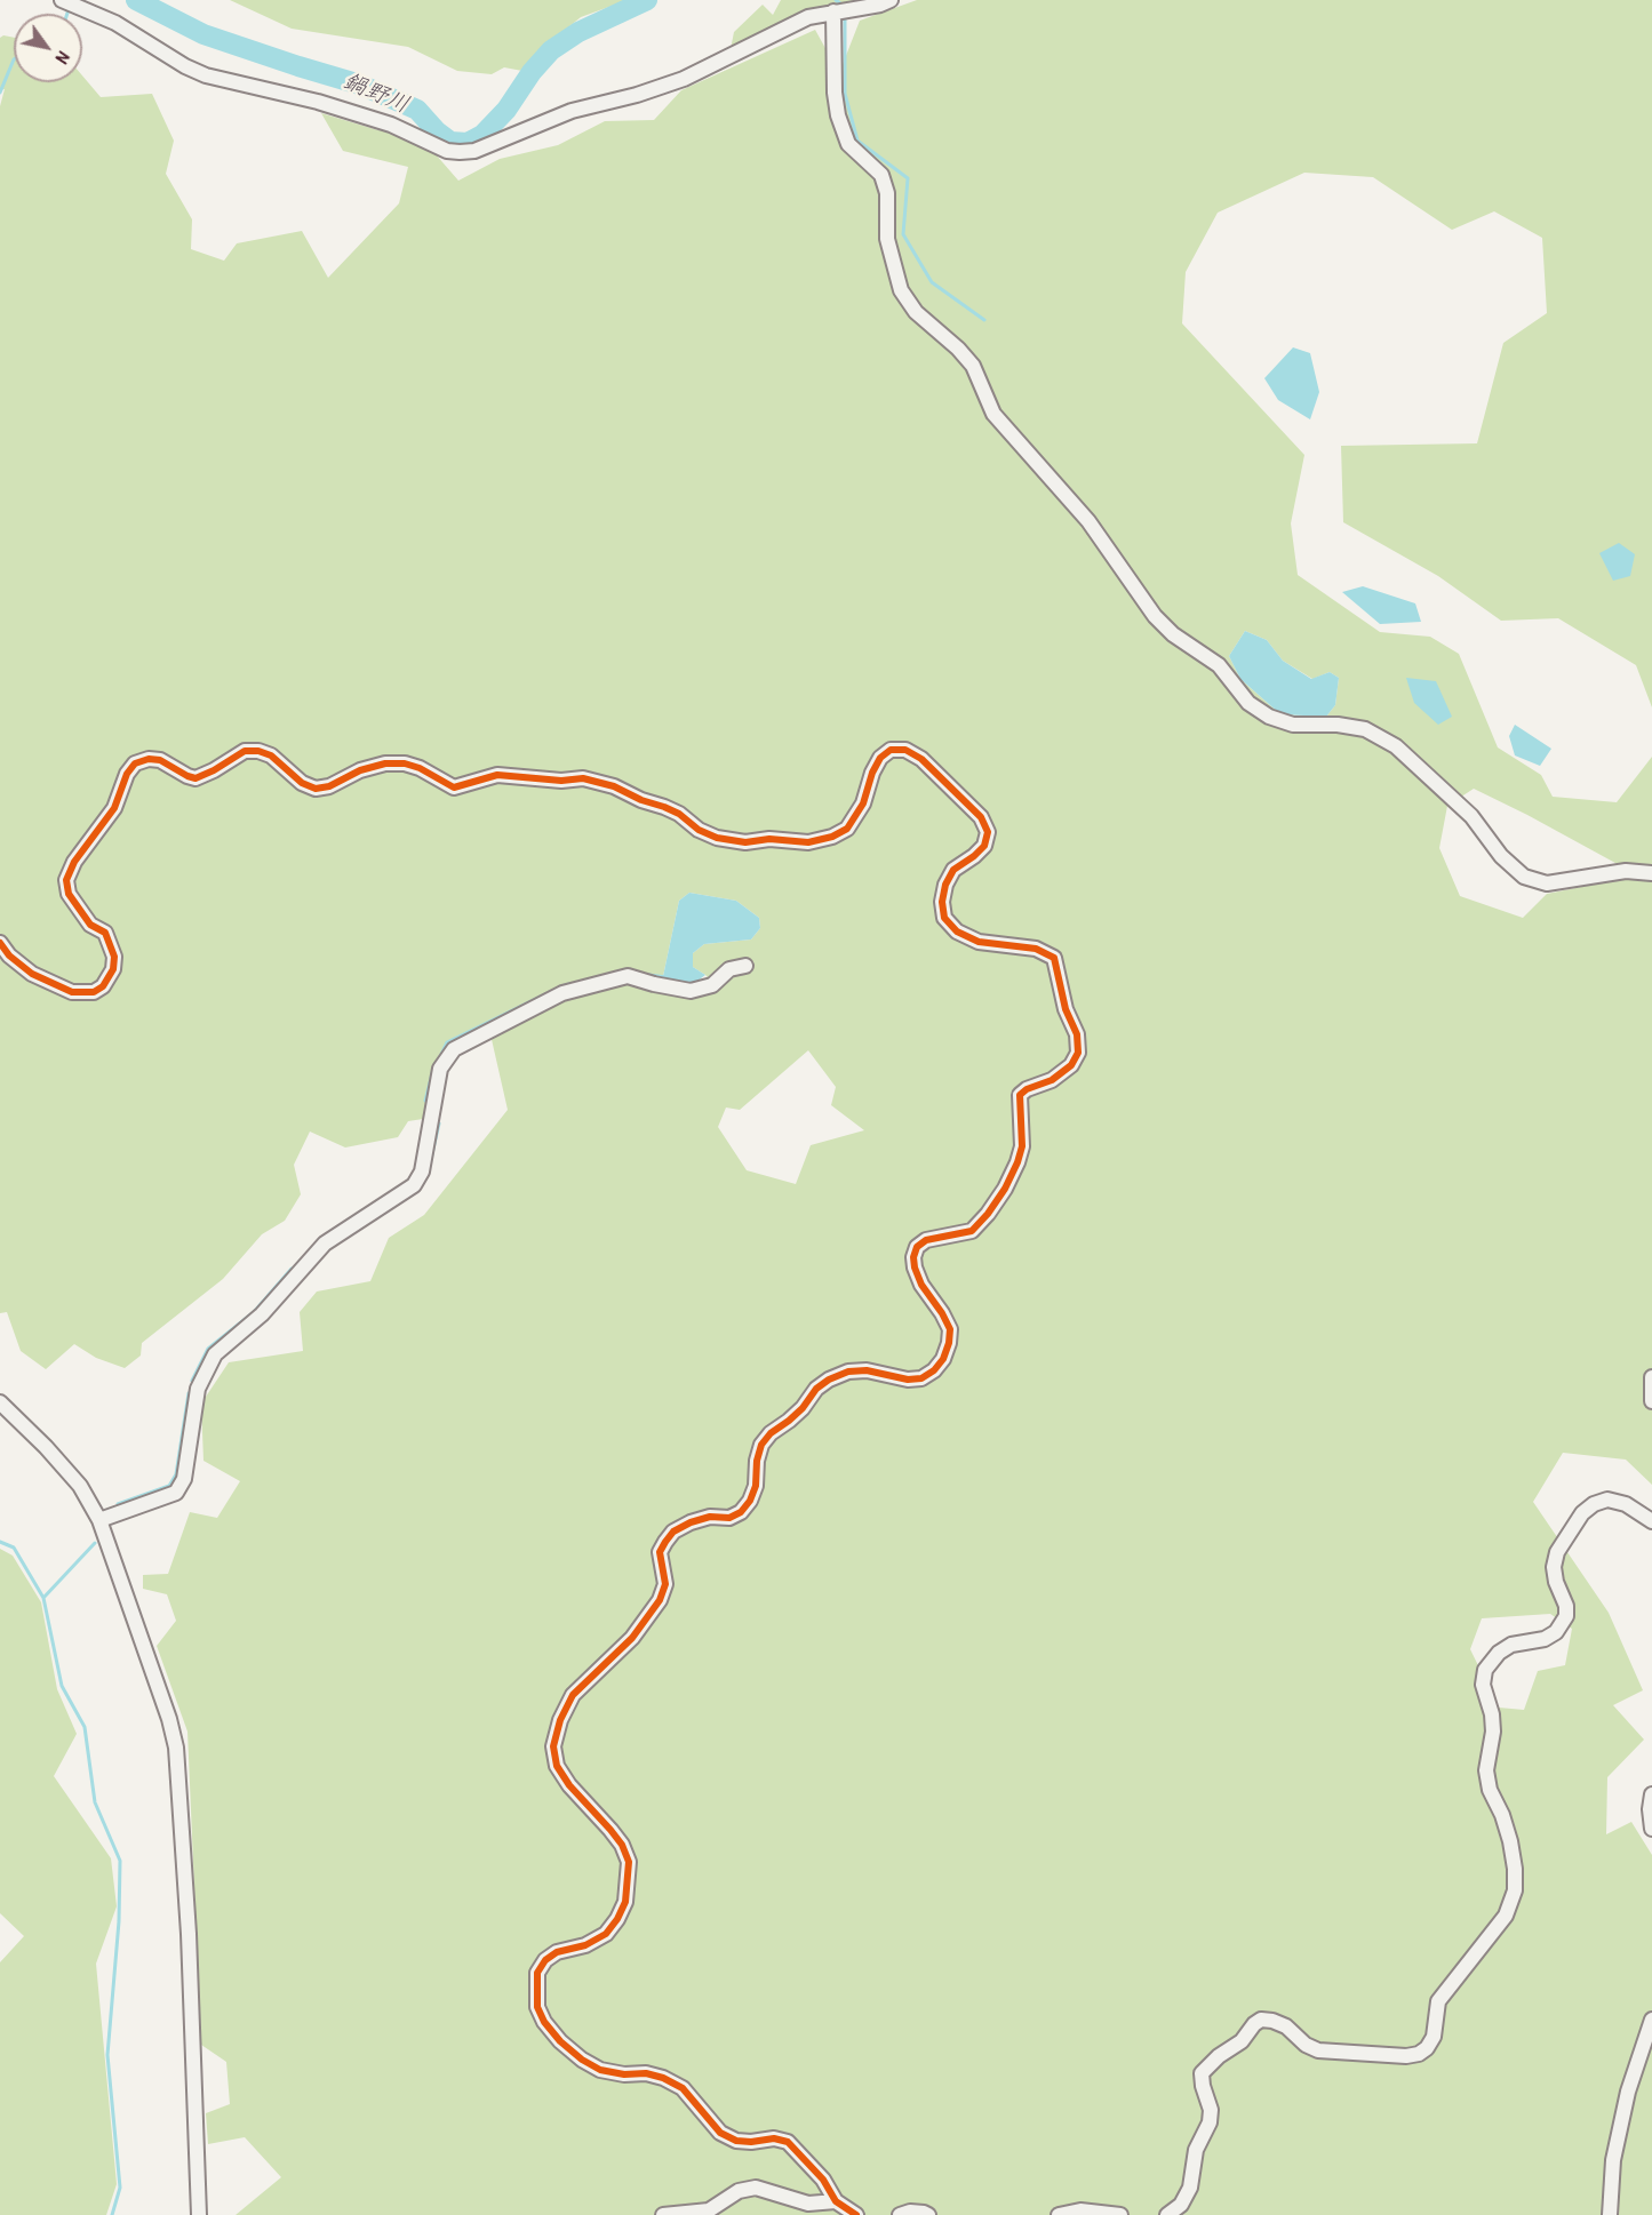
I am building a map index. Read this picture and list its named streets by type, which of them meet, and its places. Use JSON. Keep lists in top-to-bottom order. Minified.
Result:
{"water":["鍋野川"],"north":"bottom right"}
